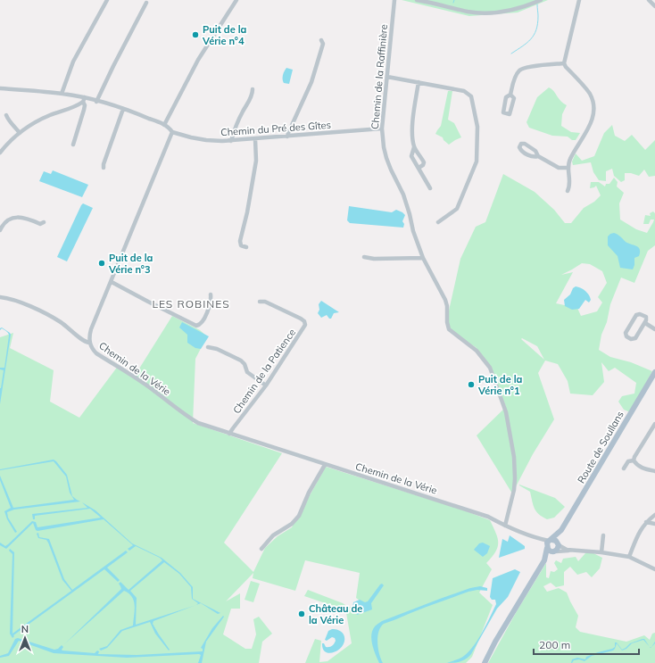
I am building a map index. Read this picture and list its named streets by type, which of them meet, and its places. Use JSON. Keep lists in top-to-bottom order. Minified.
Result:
{"streets":{"main road":["Route de Soullans"],"street":["Chemin de la Raffinière","Chemin du Pré des Gîtes","Chemin de la Vérie","Chemin de la Patience"]},"crossings":[["Chemin de la Raffinière","Chemin du Pré des Gîtes"],["Chemin de la Raffinière","Chemin de la Vérie"],["Chemin du Pré des Gîtes","Chemin de la Vérie"],["Chemin de la Vérie","Chemin de la Patience"],["Chemin de la Vérie","Route de Soullans"]],"districts":["LES ROBINES"],"places":["Puit de la Vérie n°4","Puit de la Vérie n°3","Puit de la Vérie n°1","Château de la Vérie"],"scale_bar":"200 m","north":"top"}
